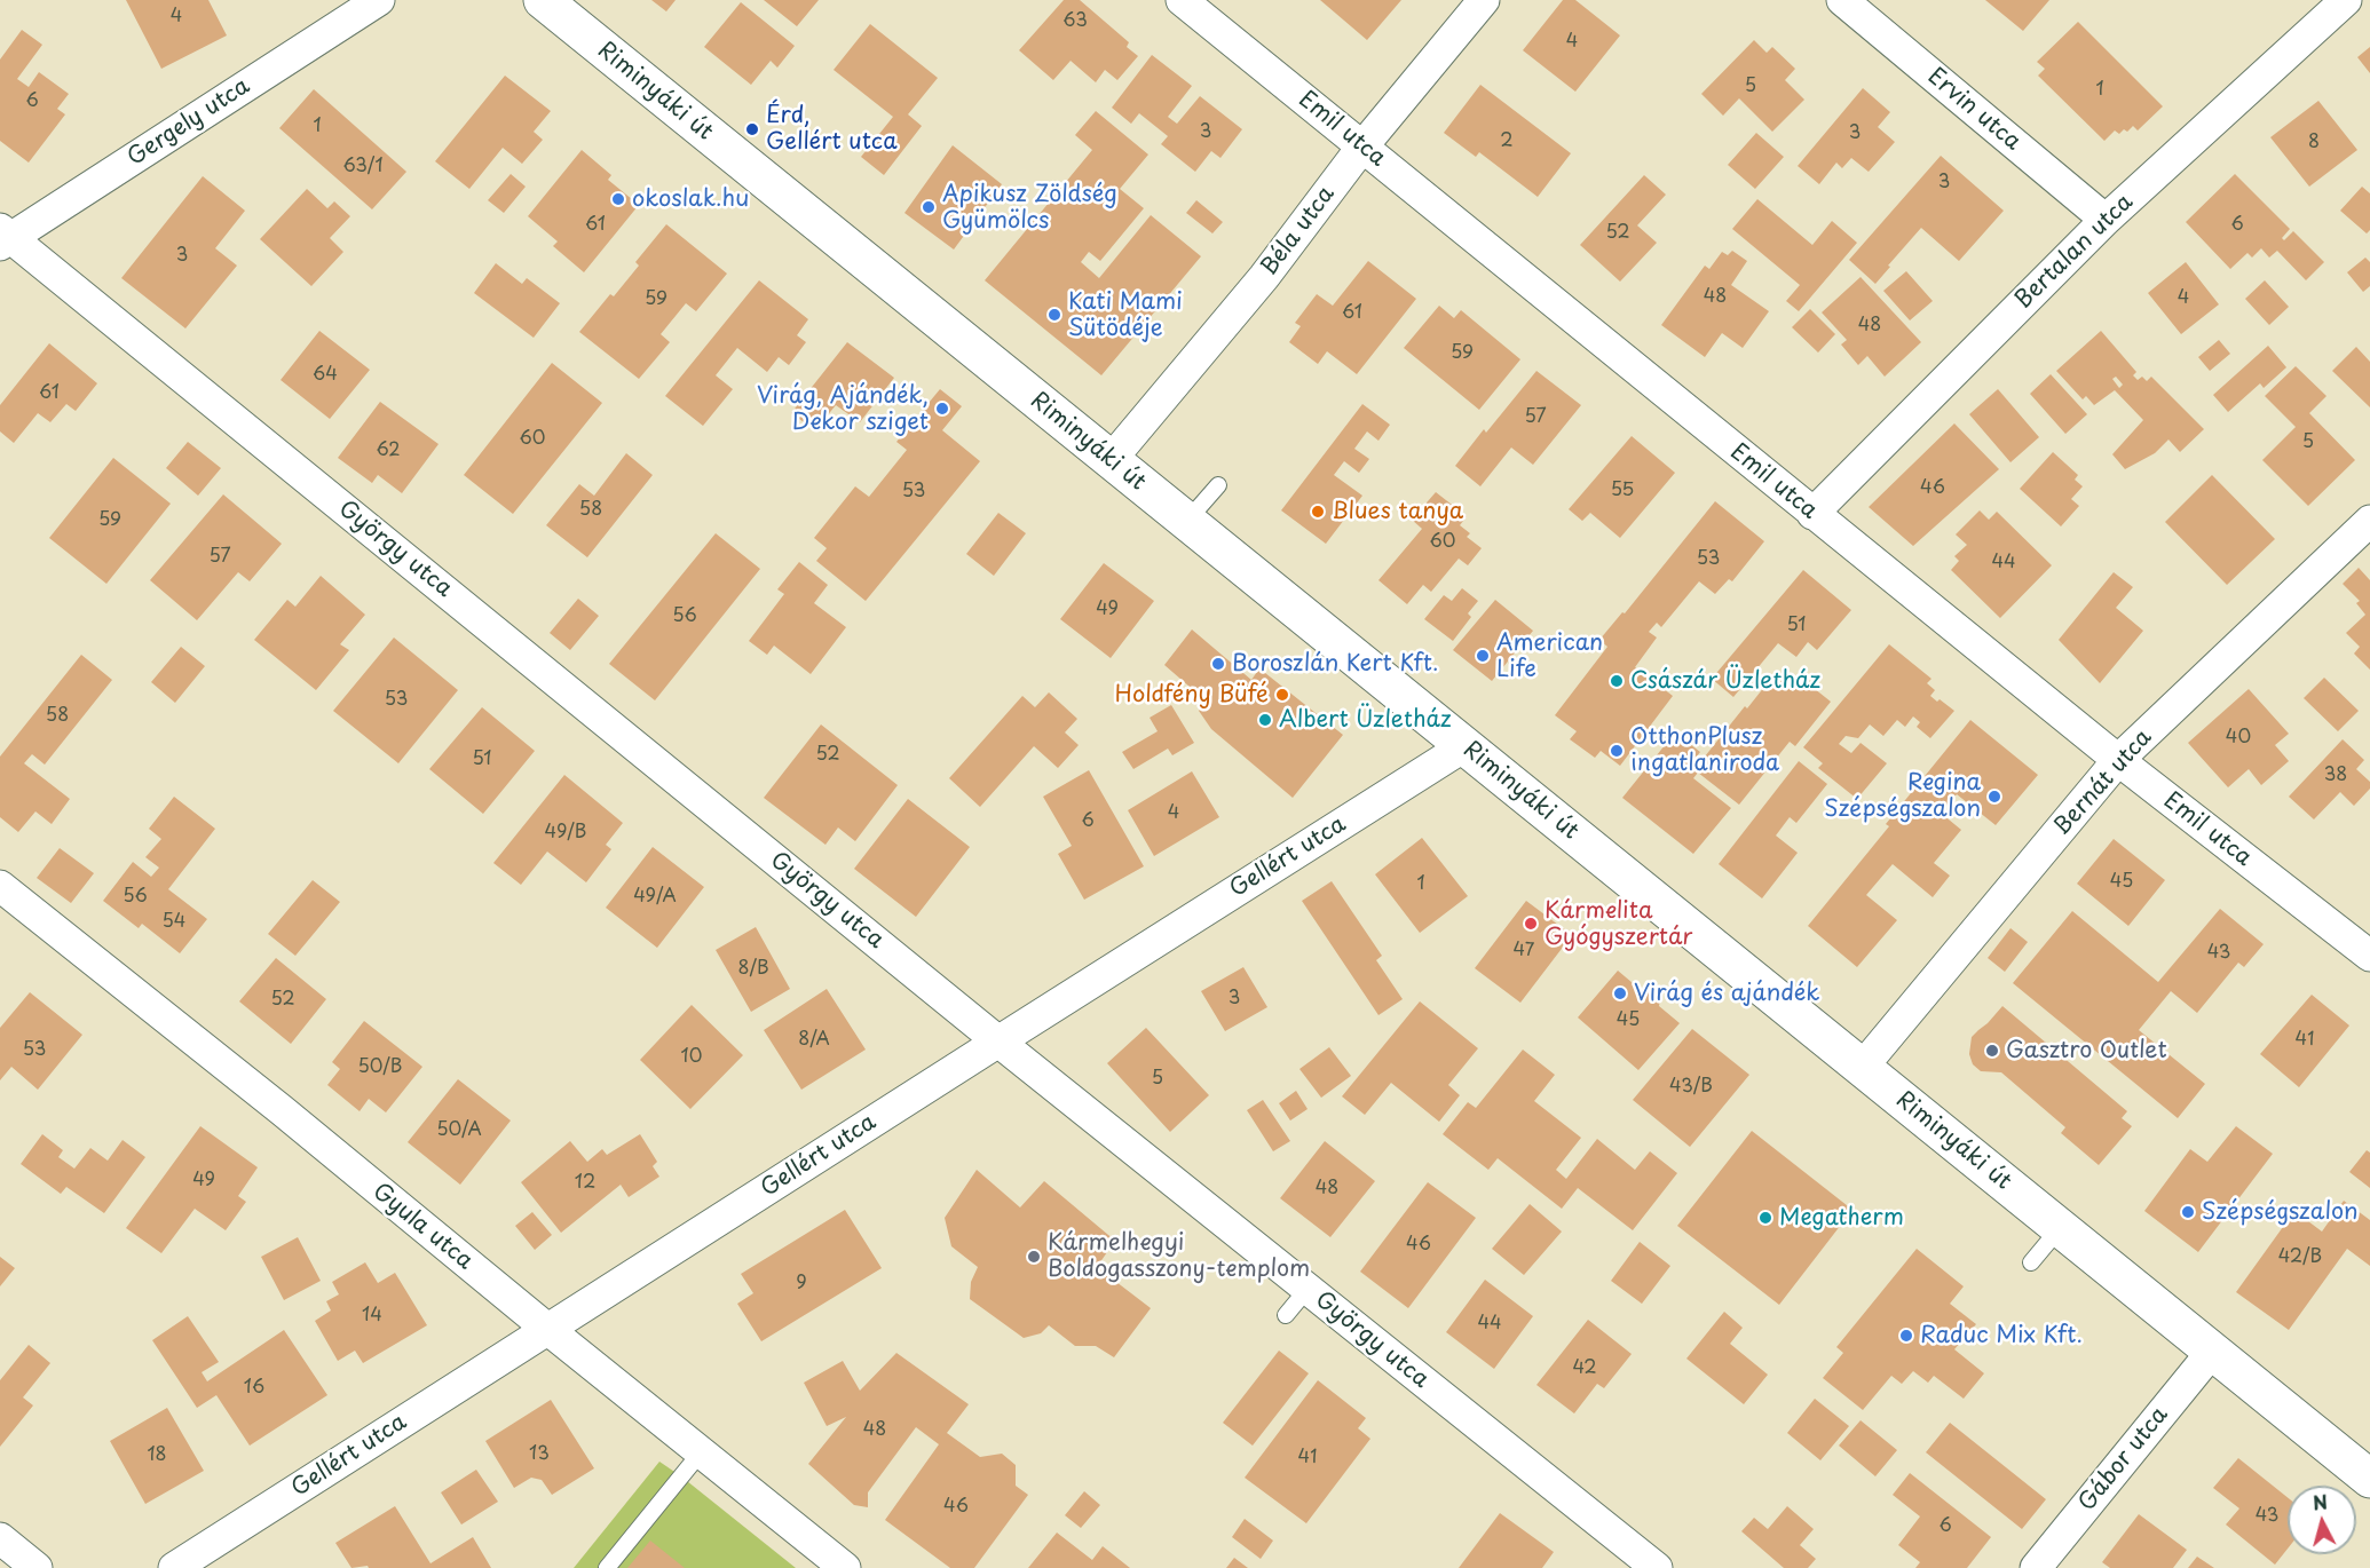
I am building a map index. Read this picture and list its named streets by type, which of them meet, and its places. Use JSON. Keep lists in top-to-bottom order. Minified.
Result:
{"streets":{"main road":["Riminyáki út"],"street":["Ervin utca","Gergely utca","Emil utca","Béla utca","Bertalan utca","György utca","Bernát utca","Gellért utca","Gyula utca","Gábor utca"]},"crossings":[["Riminyáki út","Béla utca"],["Riminyáki út","Bernát utca"],["Riminyáki út","Gellért utca"],["Riminyáki út","Gábor utca"],["Ervin utca","Bertalan utca"],["Gergely utca","György utca"],["Emil utca","Béla utca"],["Emil utca","Bertalan utca"],["Emil utca","Bernát utca"],["György utca","Gellért utca"],["Gellért utca","Gyula utca"]],"places":["Érd, Gellért utca","okoslak.hu","Apikusz Zöldség Gyümölcs","Kati Mami Sütödéje","Virág, Ajándék, Dekor sziget","Blues tanya","American Life","Boroszlán Kert Kft.","Császár Üzletház","Holdfény Büfé","Albert Üzletház","OtthonPlusz ingatlaniroda","Regina Szépségszalon","Kármelita Gyógyszertár","Virág és ajándék","Gasztro Outlet","Szépségszalon","Megatherm","Kármelhegyi Boldogasszony-templom","Raduc Mix Kft."],"house_numbers":["4","63","4","5","1","6","1","3","3","2","8","63/1","3","61","6","52","3","48","4","59","61","48","59","64","61","57","60","5","62","46","55","53","58","59","60","57","53","44","49","56","51","53","58","40","52","51","38","4","6","49/B","45","1","56","49/A","54","47","43","8/B","3","52","45","8/A","41","53","10","50/B","5","43/B","50/A","49","12","48","46","42/B","9","14","44","42","16","48","13","18","41","46","43","6"],"north":"top"}
